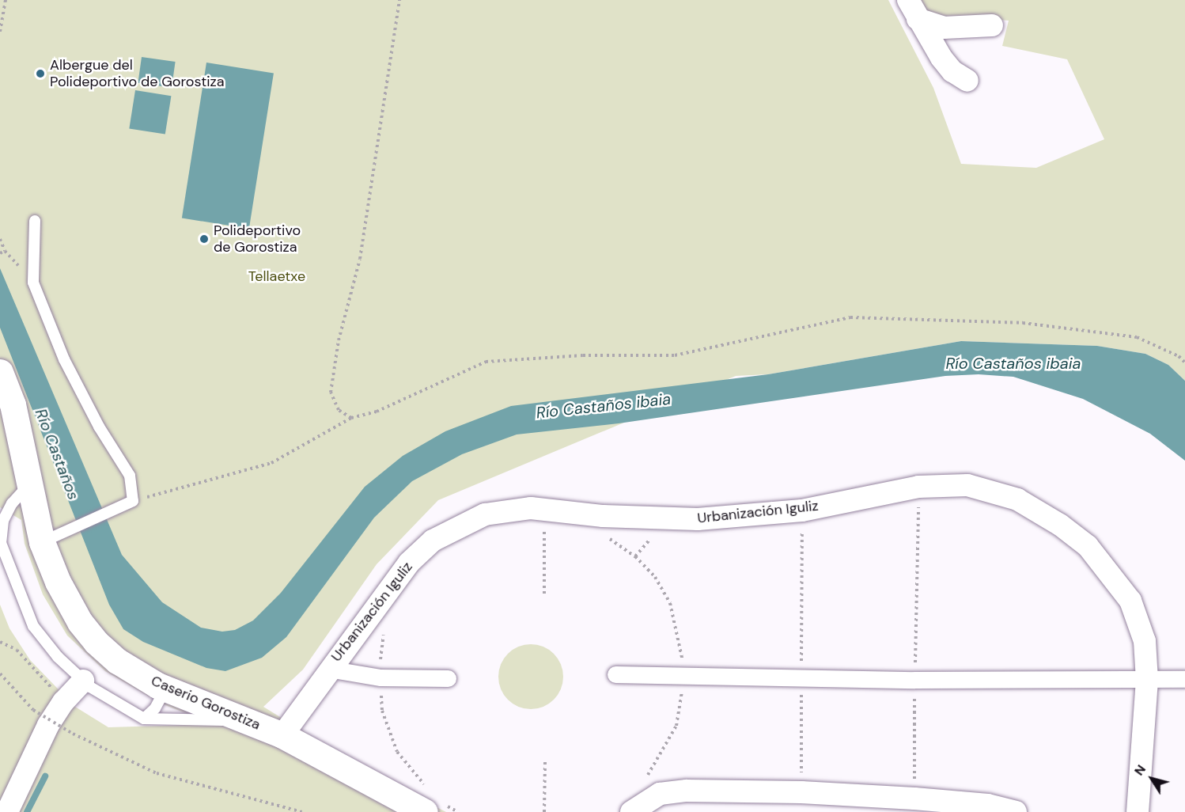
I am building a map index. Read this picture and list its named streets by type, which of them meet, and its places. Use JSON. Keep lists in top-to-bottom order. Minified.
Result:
{"streets":{"street":["Urbanización Iguliz","Caserio Gorostiza"]},"crossings":[["Urbanización Iguliz","Caserio Gorostiza"]],"water":["Río Castaños ibaia","Río Castaños"],"parks":["Tellaetxe"],"places":["Albergue del Polideportivo de Gorostiza","Polideportivo de Gorostiza"],"north":"top left"}
